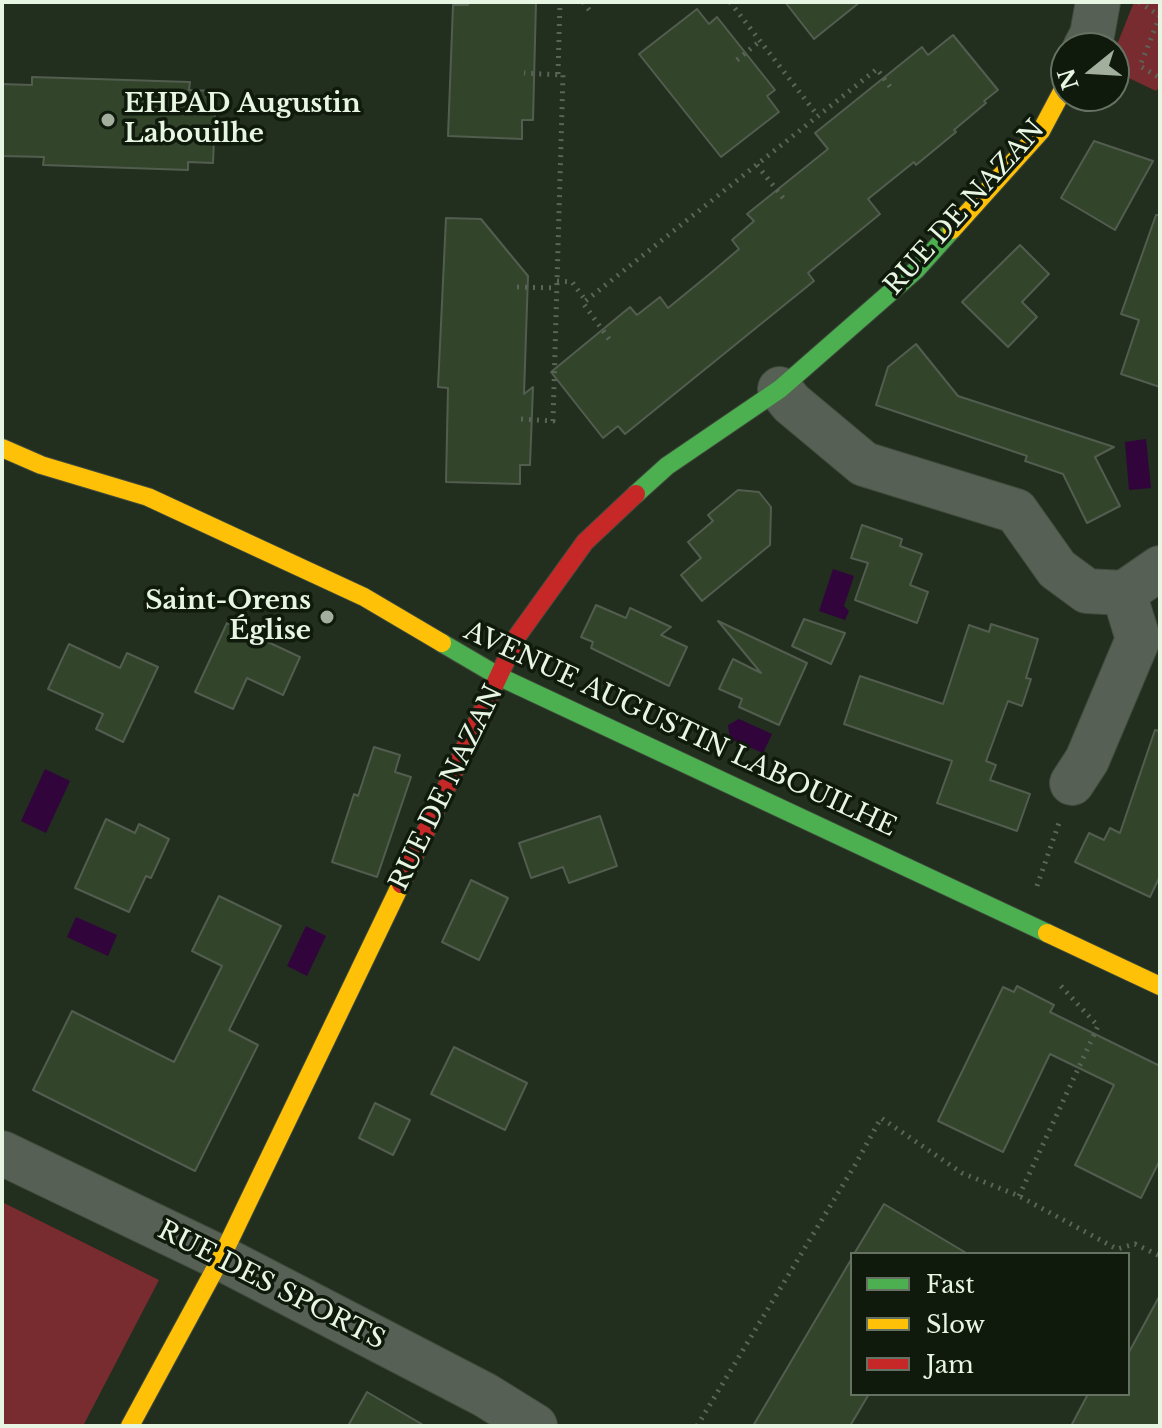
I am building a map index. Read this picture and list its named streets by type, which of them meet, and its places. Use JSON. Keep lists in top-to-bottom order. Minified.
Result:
{"streets":{"street":["RUE DE NAZAN","AVENUE AUGUSTIN LABOUILHE","RUE DES SPORTS"]},"crossings":[["RUE DE NAZAN","AVENUE AUGUSTIN LABOUILHE"],["RUE DE NAZAN","RUE DES SPORTS"]],"places":["EHPAD Augustin Labouilhe","Saint-Orens Église"],"legend":["Fast","Slow","Jam"],"north":"left"}
